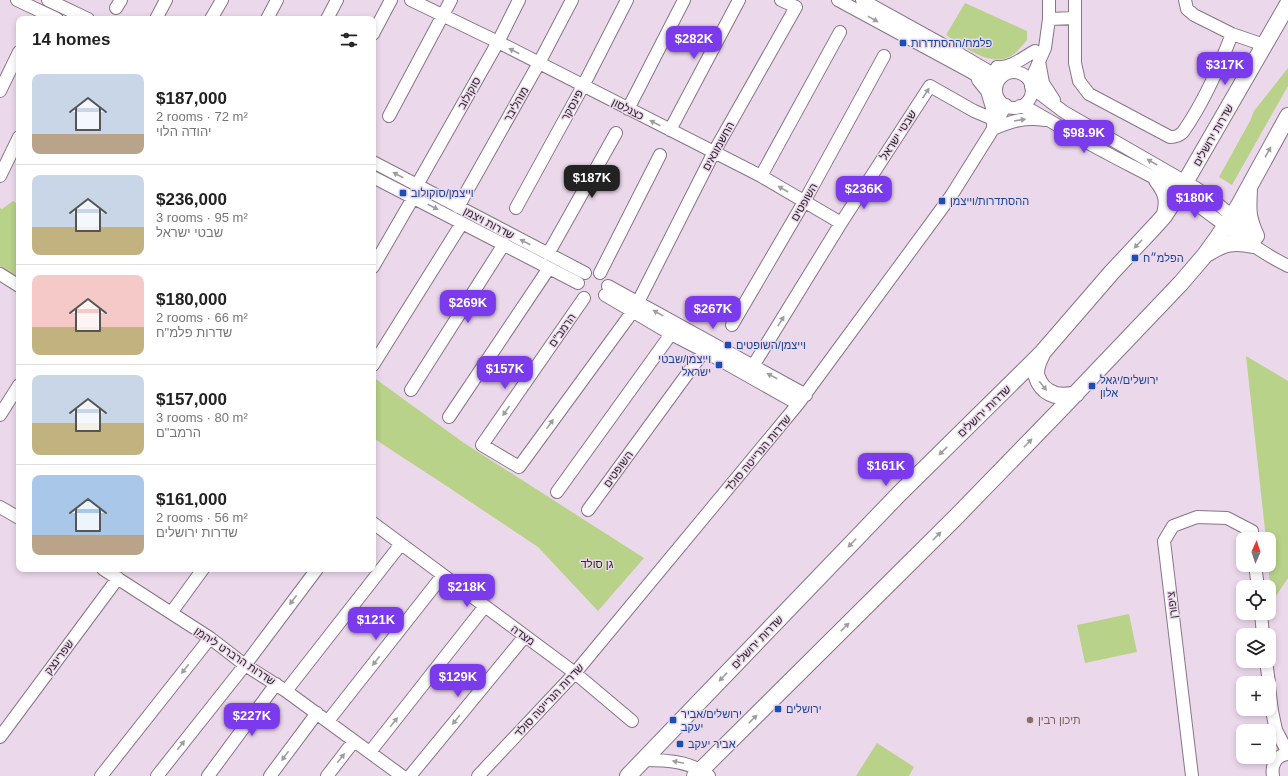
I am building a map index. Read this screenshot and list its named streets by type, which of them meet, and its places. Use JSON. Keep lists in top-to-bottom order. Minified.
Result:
{"streets":{"main road":["שדרות ירושלים"],"street":["סוקולוב","מוהליבר","פינסקר","כצנלסון","שבטי ישראל","החשמונאים","השופטים","שדרות ויצמן","הרמב\"ם","שדרות הנרייטה סולד","ציפורן","מצדה","שדרות הרברט ליהמן","שפרינצק"]},"crossings":[["סוקולוב","כצנלסון"],["סוקולוב","שדרות ויצמן"],["מוהליבר","כצנלסון"],["מוהליבר","שדרות ויצמן"],["פינסקר","כצנלסון"],["כצנלסון","שבטי ישראל"],["כצנלסון","החשמונאים"],["כצנלסון","השופטים"],["שבטי ישראל","שדרות הנרייטה סולד"],["החשמונאים","הרמב\"ם"],["שדרות ויצמן","הרמב\"ם"],["שדרות הנרייטה סולד","מצדה"],["שדרות הרברט ליהמן","שפרינצק"]],"parks":["גן סולד"],"places":{"transit":["פלמח/ההסתדרות","וייצמן/סוקולוב","ההסתדרות/וייצמן","הפלמ״ח","וייצמן/השופטים","וייצמן/שבטי ישראל","ירושלים/יגאל אלון","ירושלים","ירושלים/אביר יעקב","אביר יעקב"],"other":["תיכון רבין"]},"north":"top","page":{"heading":"14 homes","price":["$282K","$317K","$98.9K","$187K","$236K","$180K","$269K","$267K","$157K","$161K","$218K","$121K","$129K","$227K"],"list":[{"name":"$187,000","note":"2 rooms · 72 m² · יהודה הלוי"},{"name":"$236,000","note":"3 rooms · 95 m² · שבטי ישראל"},{"name":"$180,000","note":"2 rooms · 66 m² · שדרות פלמ\"ח"},{"name":"$157,000","note":"3 rooms · 80 m² · הרמב\"ם"},{"name":"$161,000","note":"2 rooms · 56 m² · שדרות ירושלים"}],"map_buttons":["+","−"]}}
